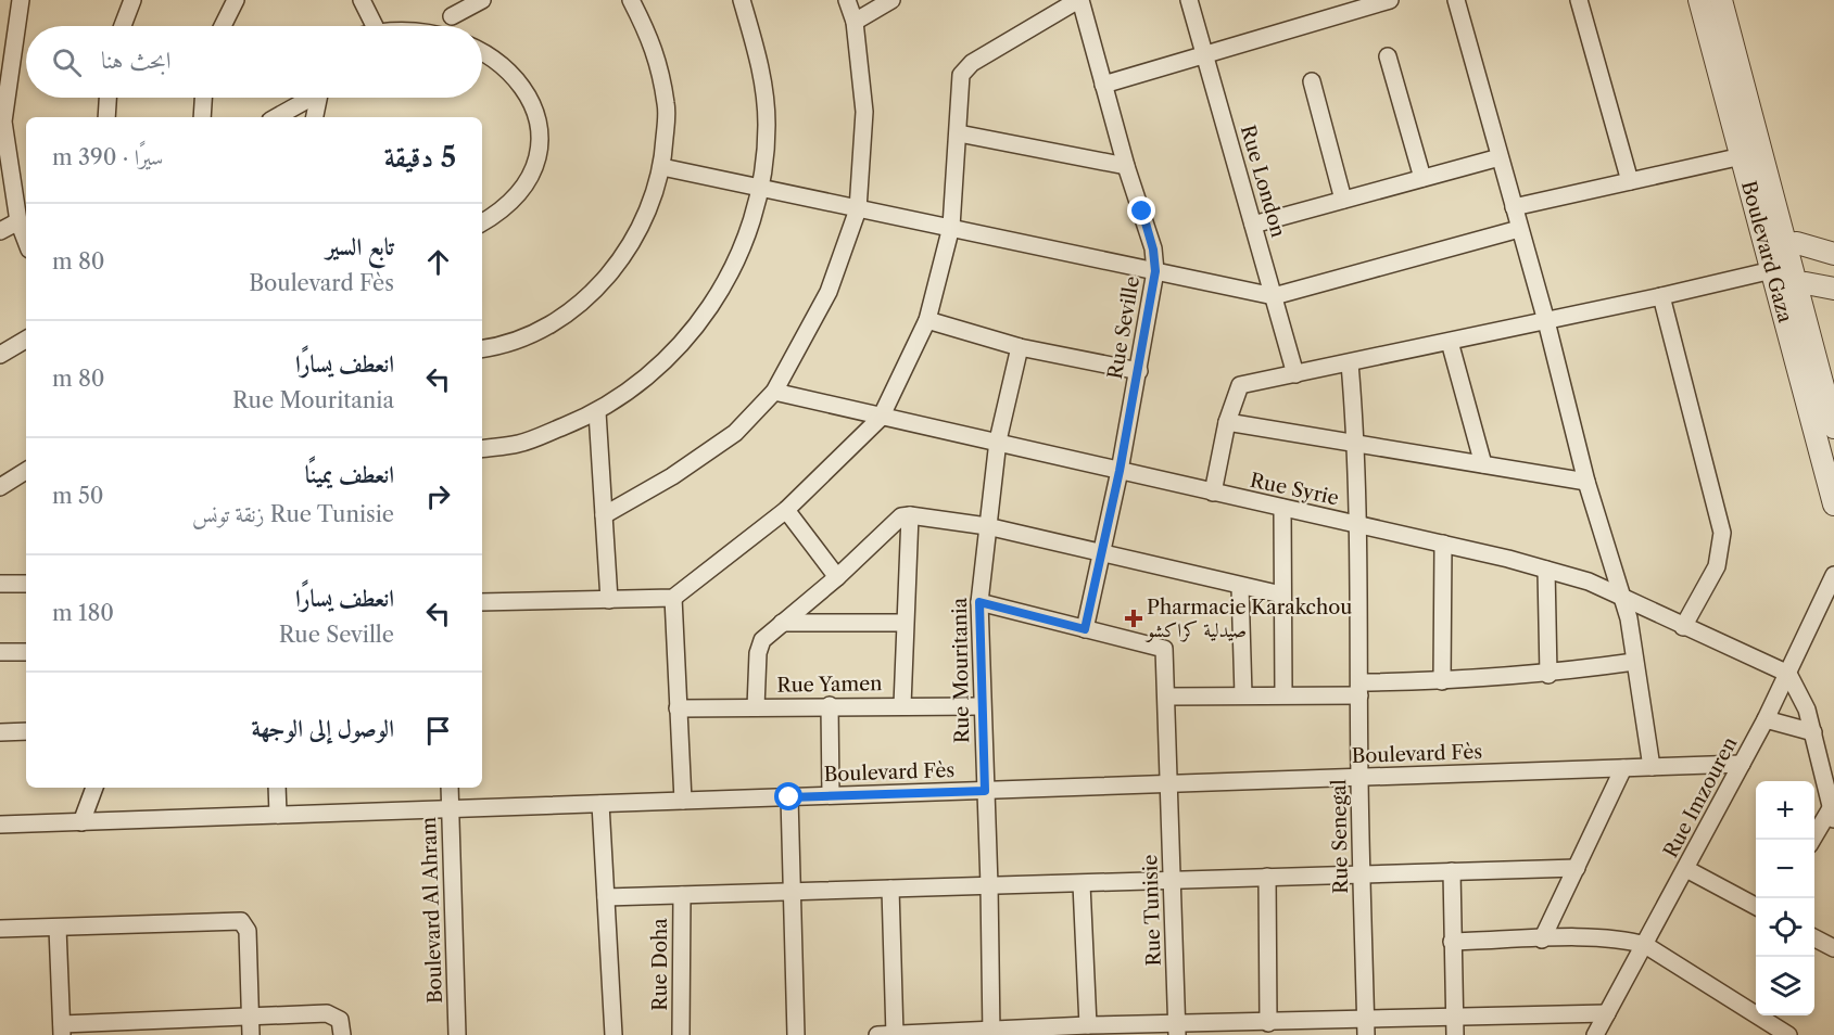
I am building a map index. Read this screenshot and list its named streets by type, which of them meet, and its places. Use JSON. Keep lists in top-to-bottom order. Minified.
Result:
{"streets":{"street":["Rue London","Boulevard Gaza","Rue Seville","Rue Syrie","Rue Mouritania","Rue Yamen","Boulevard Fès","Rue Imzouren","Rue Senegal","Boulevard Al Ahram","Rue Tunisie","Rue Doha"]},"crossings":[["Rue Seville","Rue Syrie"],["Rue Seville","Rue Tunisie"],["Rue Syrie","Rue Mouritania"],["Rue Syrie","Rue Imzouren"],["Rue Syrie","Rue Senegal"],["Rue Mouritania","Rue Yamen"],["Rue Mouritania","Boulevard Fès"],["Boulevard Fès","Rue Imzouren"],["Boulevard Fès","Rue Senegal"],["Boulevard Fès","Boulevard Al Ahram"],["Boulevard Fès","Rue Tunisie"]],"places":{"health":["Pharmacie Karakchou صيدلية كراكشو"]},"page":{"search":"ابحث هنا","heading":["5 دقيقة","سيرًا · 390 m"],"list":[["تابع السير","Boulevard Fès","80 m"],["انعطف يسارًا","Rue Mouritania","80 m"],["انعطف يمينًا","Rue Tunisie زنقة تونس","50 m"],["انعطف يسارًا","Rue Seville","180 m"],"الوصول إلى الوجهة"],"map_buttons":["+","−"]}}
